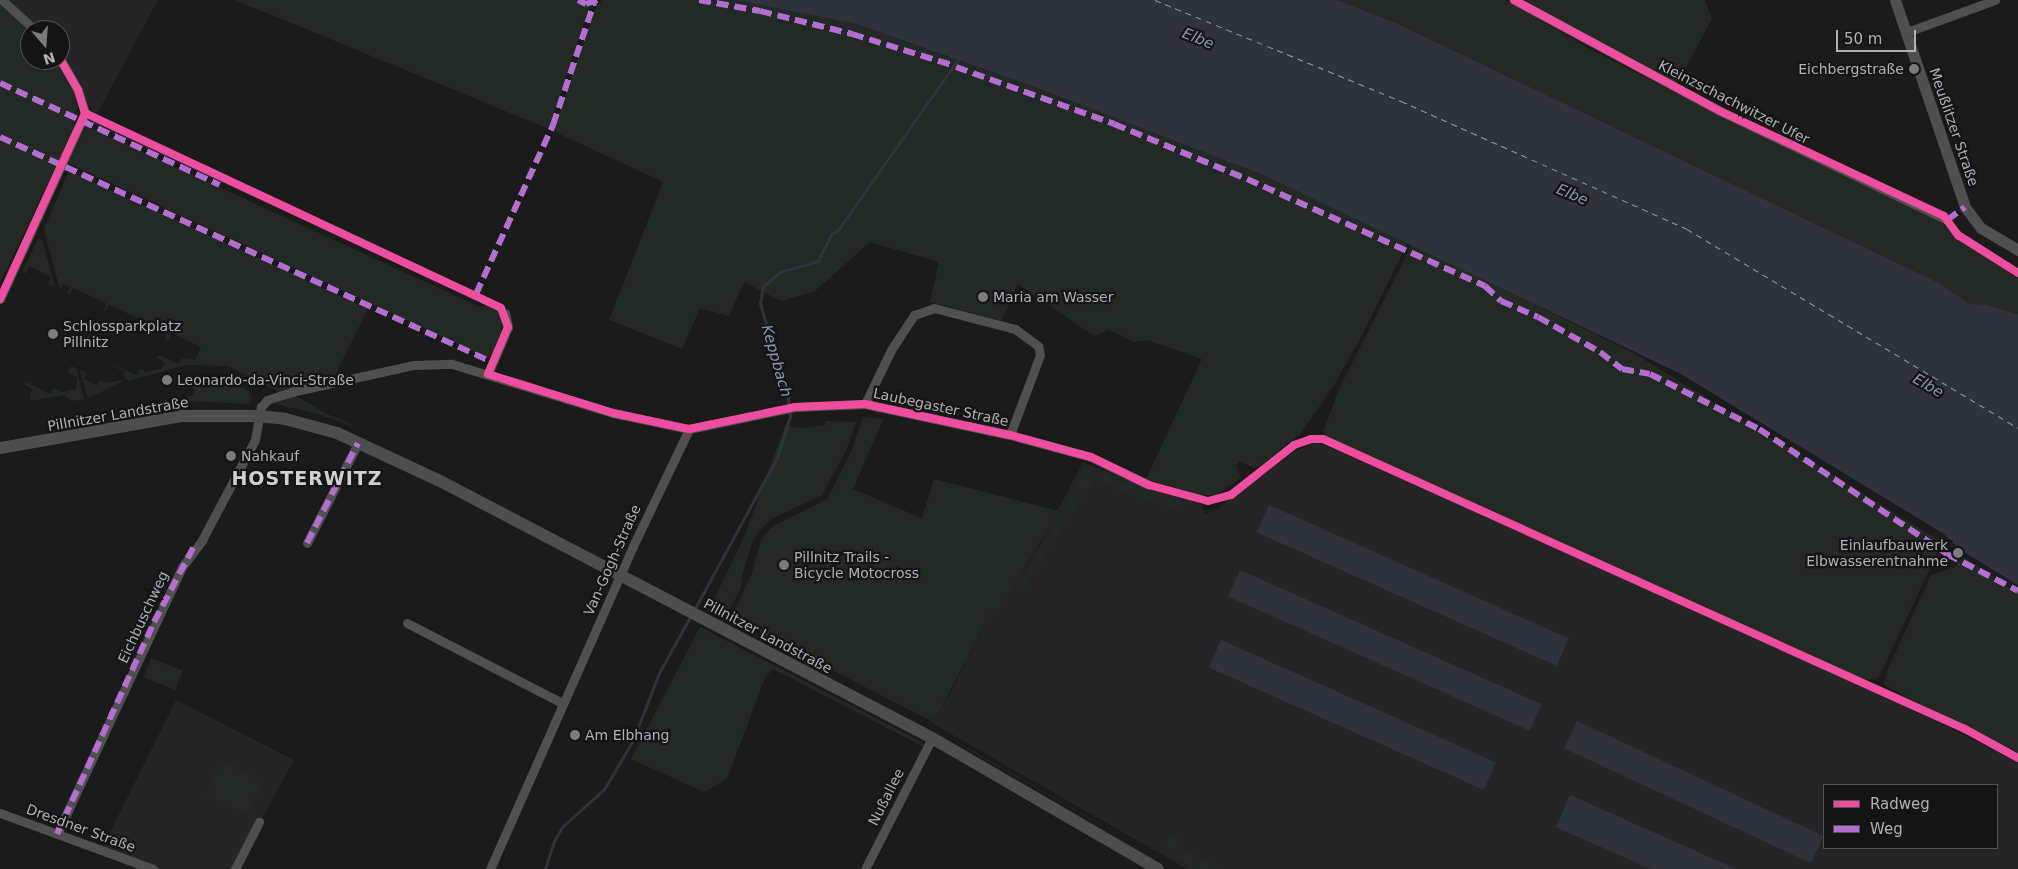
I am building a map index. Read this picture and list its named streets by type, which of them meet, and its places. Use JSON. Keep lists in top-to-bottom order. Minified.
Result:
{"streets":{"main road":["Pillnitzer Landstraße"],"street":["Kleinzschachwitzer Ufer","Meußlitzer Straße","Laubegaster Straße","Van-Gogh-Straße","Eichbuschweg","Nußallee","Dresdner Straße"]},"crossings":[["Laubegaster Straße","Pillnitzer Landstraße"],["Laubegaster Straße","Van-Gogh-Straße"],["Laubegaster Straße","Eichbuschweg"],["Pillnitzer Landstraße","Van-Gogh-Straße"],["Pillnitzer Landstraße","Eichbuschweg"],["Pillnitzer Landstraße","Nußallee"],["Eichbuschweg","Dresdner Straße"]],"districts":["HOSTERWITZ"],"water":["Elbe","Keppbach"],"places":["Eichbergstraße","Maria am Wasser","Schlossparkplatz Pillnitz","Leonardo-da-Vinci-Straße","Nahkauf","Einlaufbauwerk Elbwasserentnahme","Pillnitz Trails - Bicycle Motocross","Am Elbhang"],"legend":["Radweg","Weg"],"scale_bar":"50 m","north":"bottom"}
